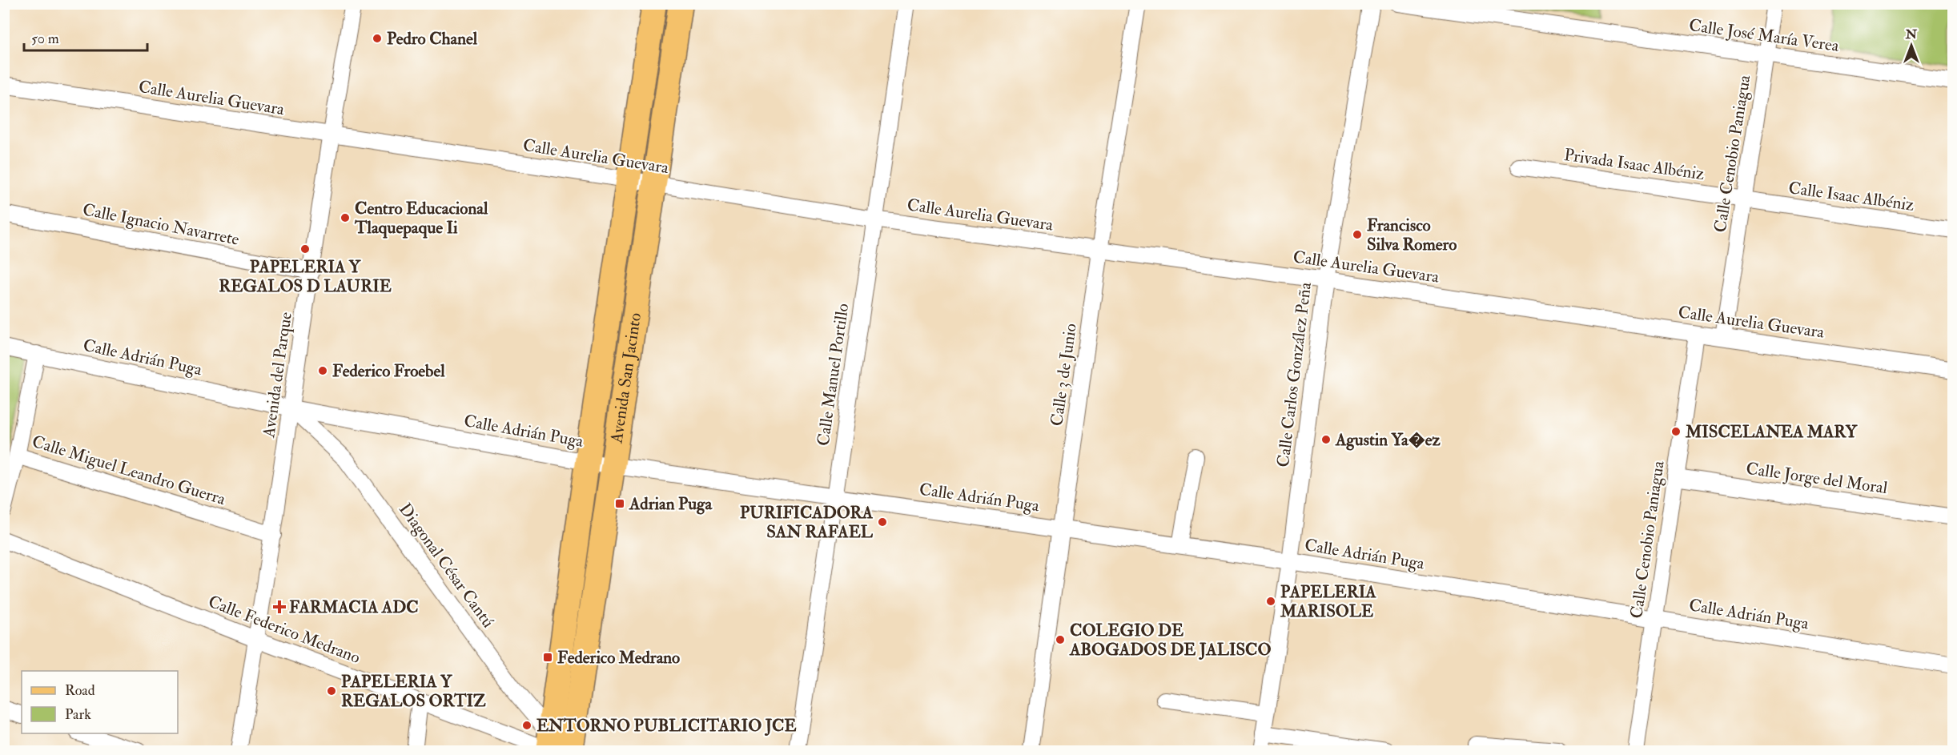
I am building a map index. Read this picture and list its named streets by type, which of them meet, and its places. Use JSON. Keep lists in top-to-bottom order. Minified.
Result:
{"streets":{"main road":["Avenida San Jacinto"],"street":["Calle José María Verea","Calle Aurelia Guevara","Calle Cenobio Paniagua","Privada Isaac Albéniz","Calle Isaac Albéniz","Calle Ignacio Navarrete","Calle Adrián Puga","Avenida del Parque","Calle Manuel Portillo","Calle 3 de Junio","Calle Carlos González Peña","Calle Miguel Leandro Guerra","Calle Jorge del Moral","Diagonal César Cantú","Calle Federico Medrano"]},"crossings":[["Calle José María Verea","Calle Cenobio Paniagua"],["Calle Aurelia Guevara","Calle Cenobio Paniagua"],["Calle Aurelia Guevara","Avenida del Parque"],["Calle Aurelia Guevara","Calle Manuel Portillo"],["Calle Aurelia Guevara","Calle 3 de Junio"],["Calle Aurelia Guevara","Calle Carlos González Peña"],["Calle Aurelia Guevara","Avenida San Jacinto"],["Calle Cenobio Paniagua","Privada Isaac Albéniz"],["Calle Cenobio Paniagua","Calle Isaac Albéniz"],["Calle Cenobio Paniagua","Calle Adrián Puga"],["Calle Cenobio Paniagua","Calle Jorge del Moral"],["Privada Isaac Albéniz","Calle Isaac Albéniz"],["Calle Ignacio Navarrete","Avenida del Parque"],["Calle Adrián Puga","Avenida del Parque"],["Calle Adrián Puga","Calle Manuel Portillo"],["Calle Adrián Puga","Calle 3 de Junio"],["Calle Adrián Puga","Calle Carlos González Peña"],["Calle Adrián Puga","Avenida San Jacinto"],["Calle Adrián Puga","Calle Miguel Leandro Guerra"],["Calle Adrián Puga","Diagonal César Cantú"],["Avenida del Parque","Calle Miguel Leandro Guerra"],["Avenida del Parque","Diagonal César Cantú"],["Avenida del Parque","Calle Federico Medrano"],["Avenida San Jacinto","Diagonal César Cantú"],["Avenida San Jacinto","Calle Federico Medrano"],["Diagonal César Cantú","Calle Federico Medrano"]],"places":{"other":["Pedro Chanel","Centro Educacional Tlaquepaque Ii","Francisco Silva Romero","PAPELERIA Y REGALOS D LAURIE","Federico Froebel","MISCELANEA MARY","Agustin Ya�ez","PURIFICADORA SAN RAFAEL","PAPELERIA MARISOLE","COLEGIO DE ABOGADOS DE JALISCO","PAPELERIA Y REGALOS ORTIZ","ENTORNO PUBLICITARIO JCE"],"transit":["Adrian Puga","Federico Medrano"],"health":["FARMACIA ADC"]},"legend":["Road","Park"],"scale_bar":"50 m","north":"top"}
